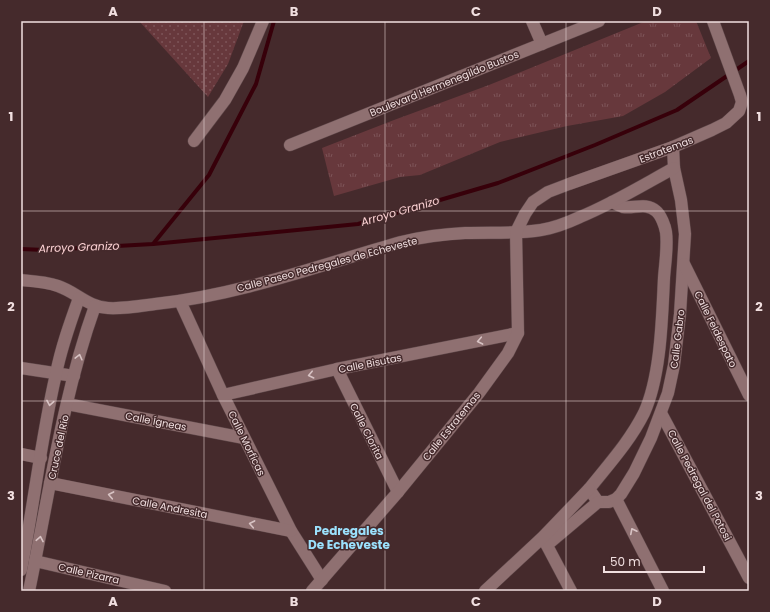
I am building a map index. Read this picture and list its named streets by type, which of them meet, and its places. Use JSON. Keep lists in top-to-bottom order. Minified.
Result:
{"streets":{"street":["Boulevard Hermenegildo Bustos","Estratemas","Calle Paseo Pedregales de Echeveste","Calle Feldespato","Calle Gabro","Calle Bisutas","Calle Ígneas","Calle Estratemas","Calle Clorita","Calle Morficas","Cruce del Río","Calle Pedregal del Potosi","Calle Andresita","Calle Pizarra"]},"crossings":[["Estratemas","Calle Paseo Pedregales de Echeveste"],["Estratemas","Calle Gabro"],["Estratemas","Calle Estratemas"],["Calle Paseo Pedregales de Echeveste","Calle Gabro"],["Calle Paseo Pedregales de Echeveste","Calle Estratemas"],["Calle Paseo Pedregales de Echeveste","Calle Morficas"],["Calle Paseo Pedregales de Echeveste","Cruce del Río"],["Calle Feldespato","Calle Gabro"],["Calle Gabro","Calle Pedregal del Potosi"],["Calle Bisutas","Calle Estratemas"],["Calle Bisutas","Calle Clorita"],["Calle Bisutas","Calle Morficas"],["Calle Ígneas","Calle Morficas"],["Calle Ígneas","Cruce del Río"],["Calle Estratemas","Calle Clorita"],["Calle Estratemas","Calle Morficas"],["Calle Morficas","Calle Andresita"],["Cruce del Río","Calle Andresita"],["Cruce del Río","Calle Pizarra"]],"one_way":["Calle Bisutas","Calle Andresita"],"districts":["Pedregales De Echeveste"],"water":["Arroyo Granizo"],"scale_bar":"50 m","grid":{"columns":["A","B","C","D"],"rows":["1","2","3"]}}
